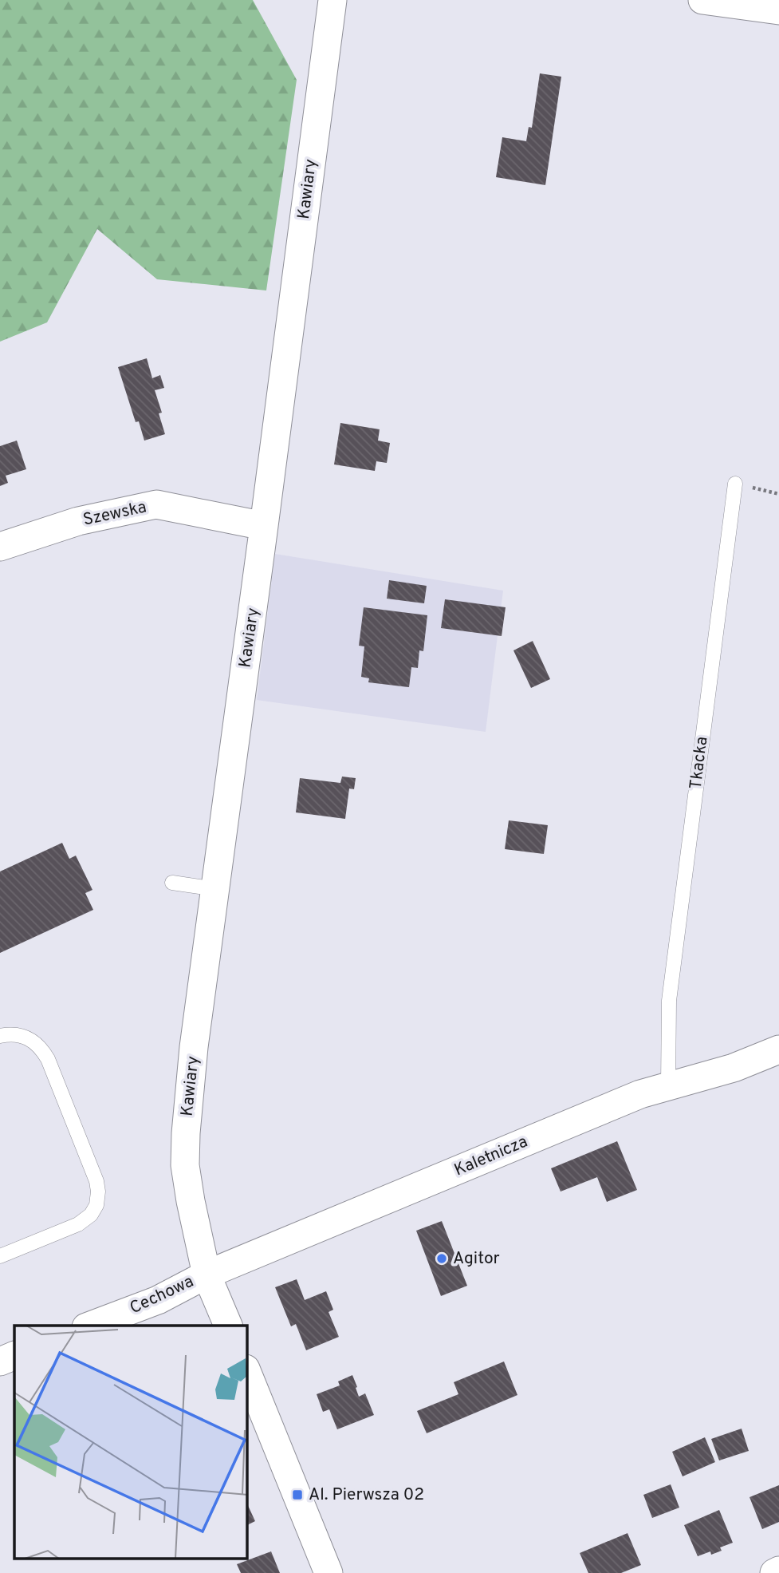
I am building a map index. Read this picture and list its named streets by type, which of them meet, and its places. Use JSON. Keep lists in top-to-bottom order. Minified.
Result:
{"streets":{"street":["Kawiary","Szewska","Kaletnicza","Cechowa"],"lane":["Tkacka"]},"crossings":[["Kawiary","Szewska"],["Kawiary","Kaletnicza"],["Kawiary","Cechowa"],["Tkacka","Kaletnicza"],["Kaletnicza","Cechowa"]],"places":{"other":["Agitor"],"transit":["Al. Pierwsza 02"]}}
